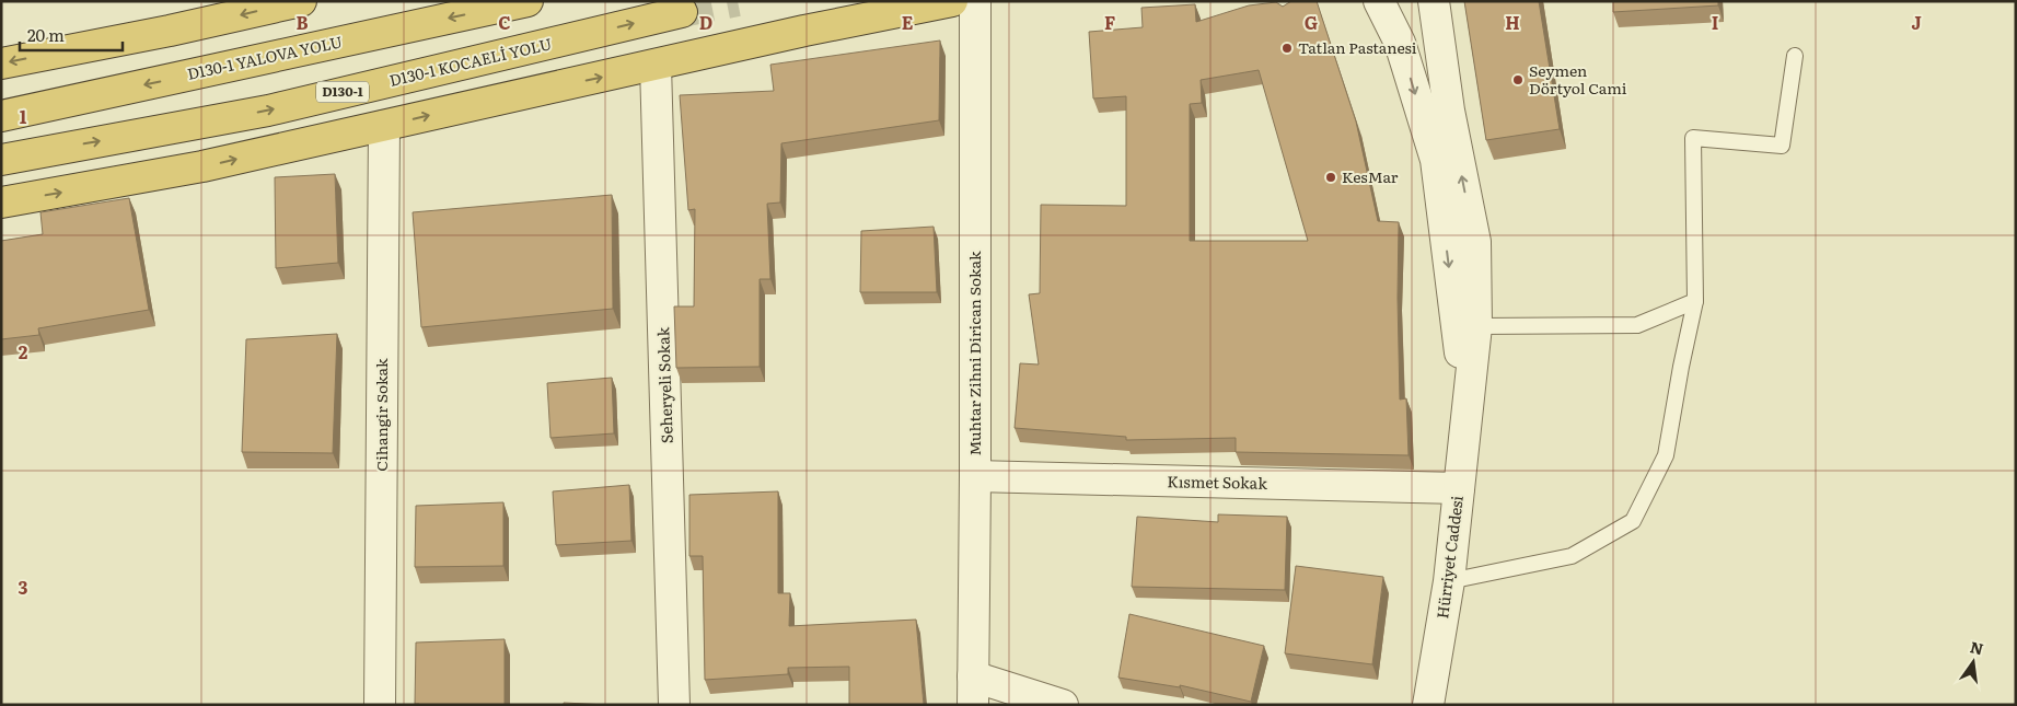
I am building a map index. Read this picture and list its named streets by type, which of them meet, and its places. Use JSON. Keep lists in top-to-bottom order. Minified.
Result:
{"streets":{"highway":["D130-1 YALOVA YOLU","D130-1 KOCAELİ YOLU","D130-1"],"street":["Muhtar Zihni Dirican Sokak","Seheryeli Sokak","Cihangir Sokak","Kısmet Sokak","Hürriyet Caddesi"]},"crossings":[["Muhtar Zihni Dirican Sokak","Kısmet Sokak"],["Kısmet Sokak","Hürriyet Caddesi"]],"places":["Tatlan Pastanesi","Seymen Dörtyol Cami","KesMar"],"scale_bar":"20 m","north":"top","grid":{"columns":["B","C","D","E","F","G","H","I","J"],"rows":["1","2","3"]}}
